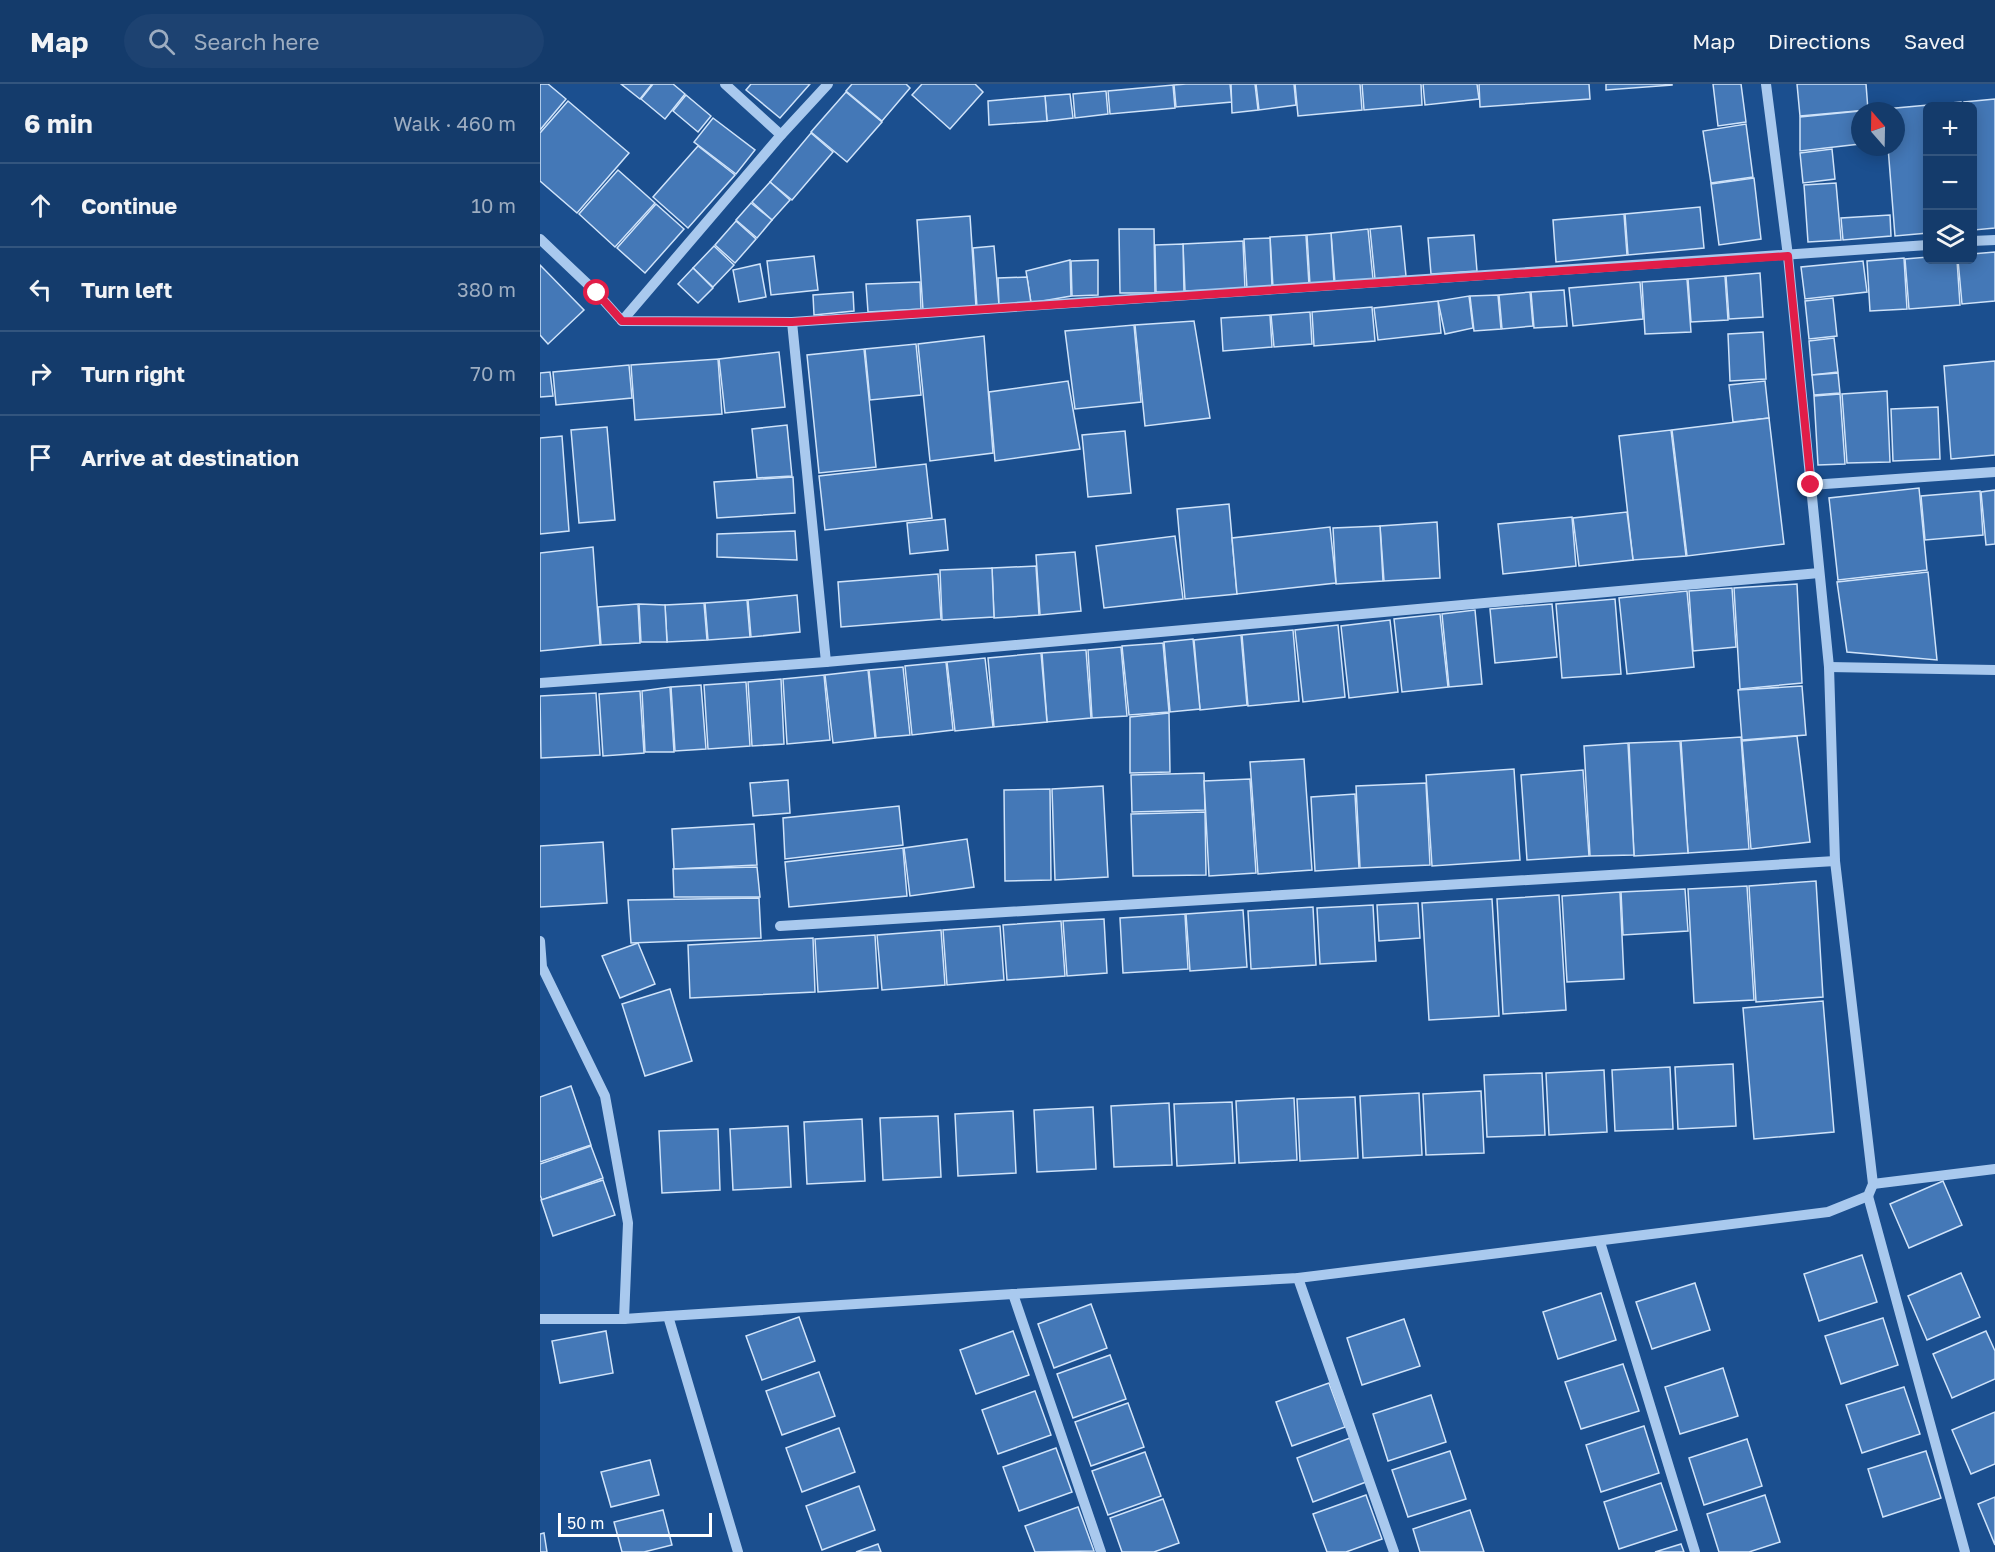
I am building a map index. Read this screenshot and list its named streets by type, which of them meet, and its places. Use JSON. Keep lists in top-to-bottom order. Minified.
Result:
{"scale_bar":"50 m","north":"top","page":{"header":"Map","search":"Search here","nav":["Map","Directions","Saved"],"heading":["6 min","Walk · 460 m"],"map_buttons":["+","−"],"list":[["Continue","10 m"],["Turn left","380 m"],["Turn right","70 m"],"Arrive at destination"],"scale":"50 m"}}
